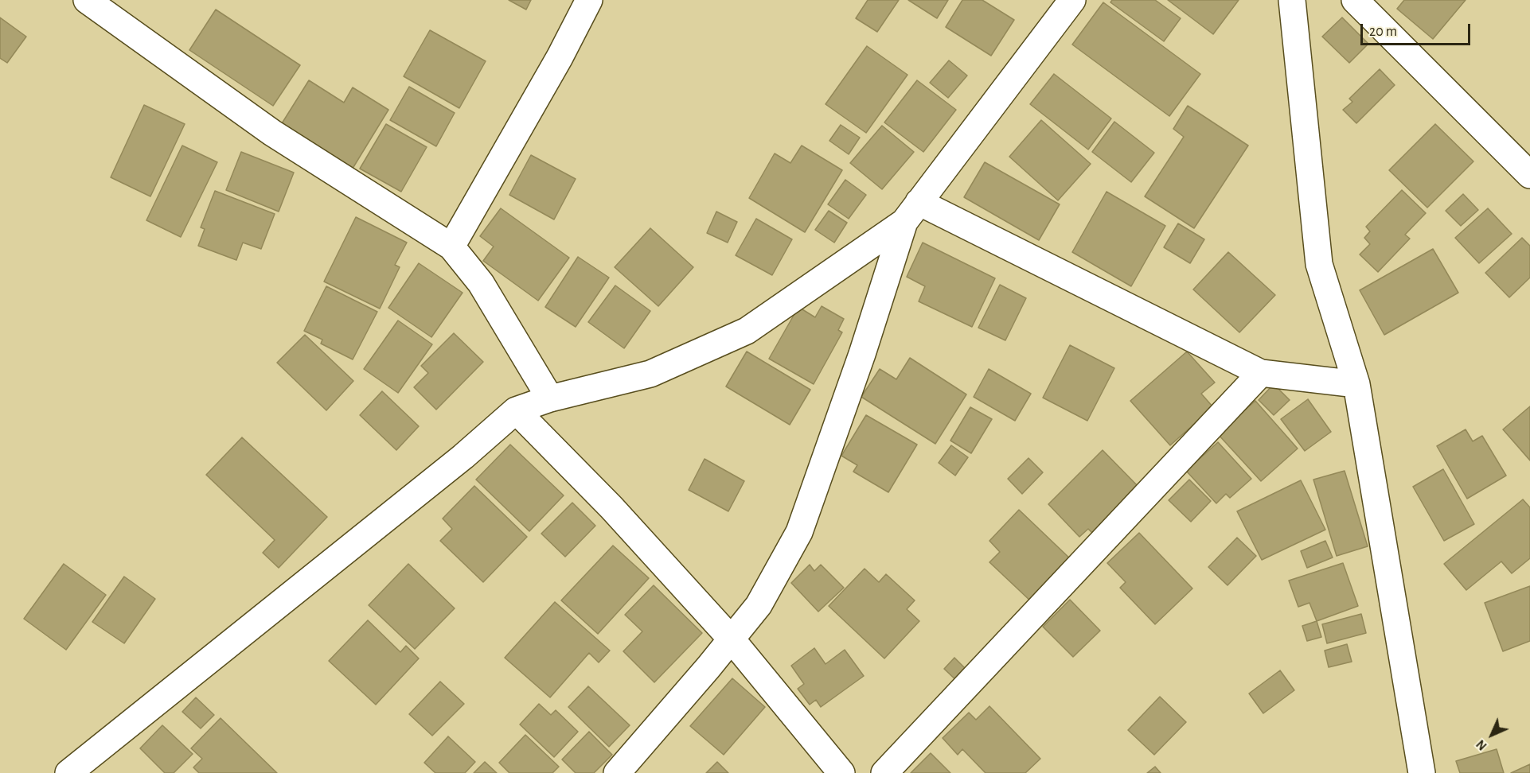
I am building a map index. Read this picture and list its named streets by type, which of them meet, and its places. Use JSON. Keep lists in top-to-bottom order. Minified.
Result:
{"scale_bar":"20 m","north":"bottom left"}
